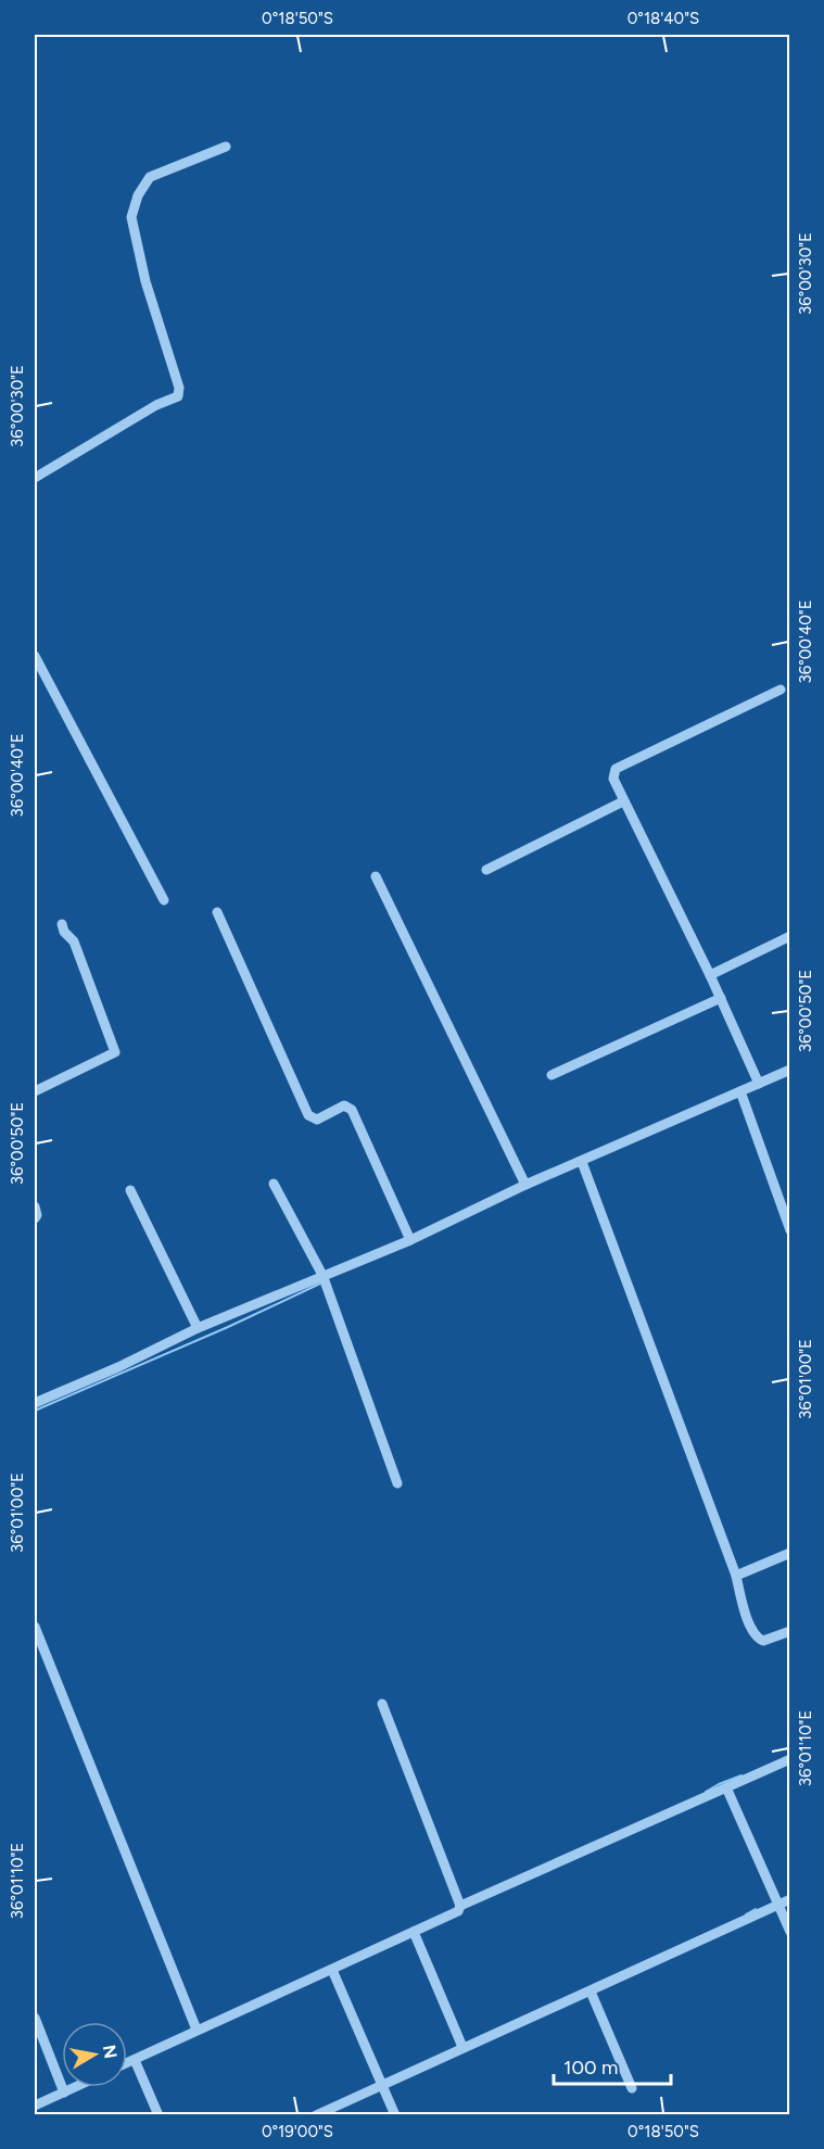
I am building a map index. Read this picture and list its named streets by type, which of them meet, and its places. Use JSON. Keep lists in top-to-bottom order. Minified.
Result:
{"scale_bar":"100 m","north":"right","coordinates":["0°18'50\"S","0°18'40\"S","36°00'30\"E","36°00'40\"E","36°00'50\"E","36°01'00\"E","36°01'10\"E","0°19'00\"S"]}
